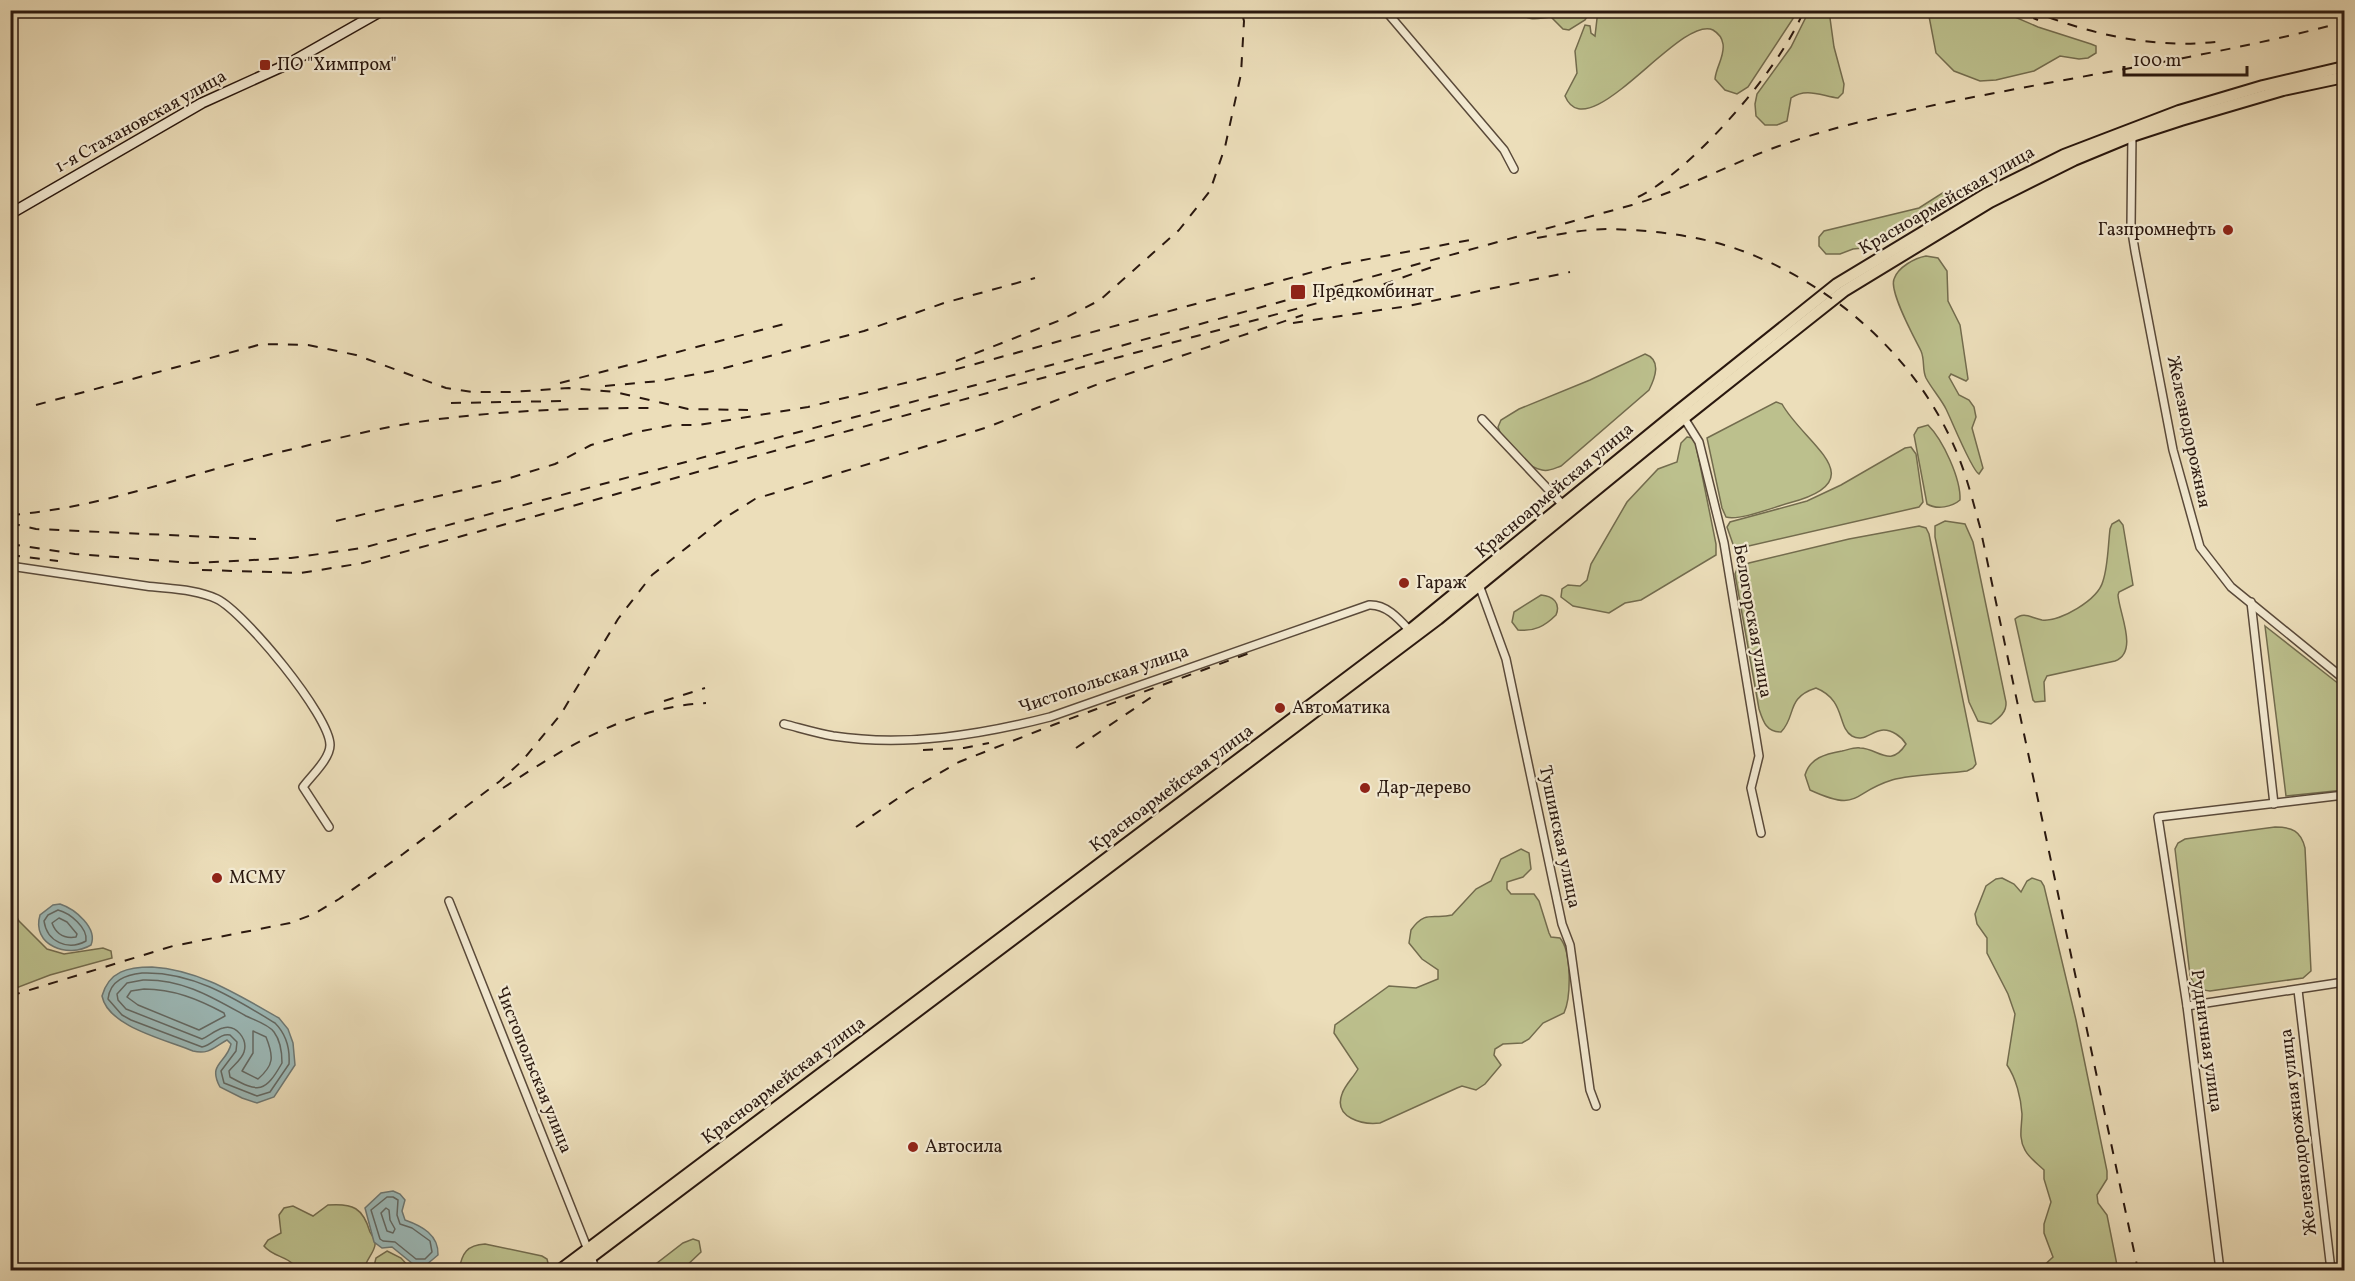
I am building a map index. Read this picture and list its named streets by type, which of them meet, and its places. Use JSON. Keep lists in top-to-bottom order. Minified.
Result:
{"streets":{"main road":["1-я Стахановская улица","Красноармейская улица"],"street":["Железнодорожная","Белогорская улица","Чистопольская улица","Тушинская улица","Рудничная улица","Железнодорожная улица"]},"crossings":[["Красноармейская улица","Железнодорожная"],["Красноармейская улица","Белогорская улица"],["Красноармейская улица","Чистопольская улица"],["Красноармейская улица","Тушинская улица"]],"places":{"transit":["ПО \"Химпром\"","Предкомбинат"],"other":["Газпромнефть","Гараж","Автоматика","Дар-дерево","МСМУ","Автосила"]},"scale_bar":"100 m"}
